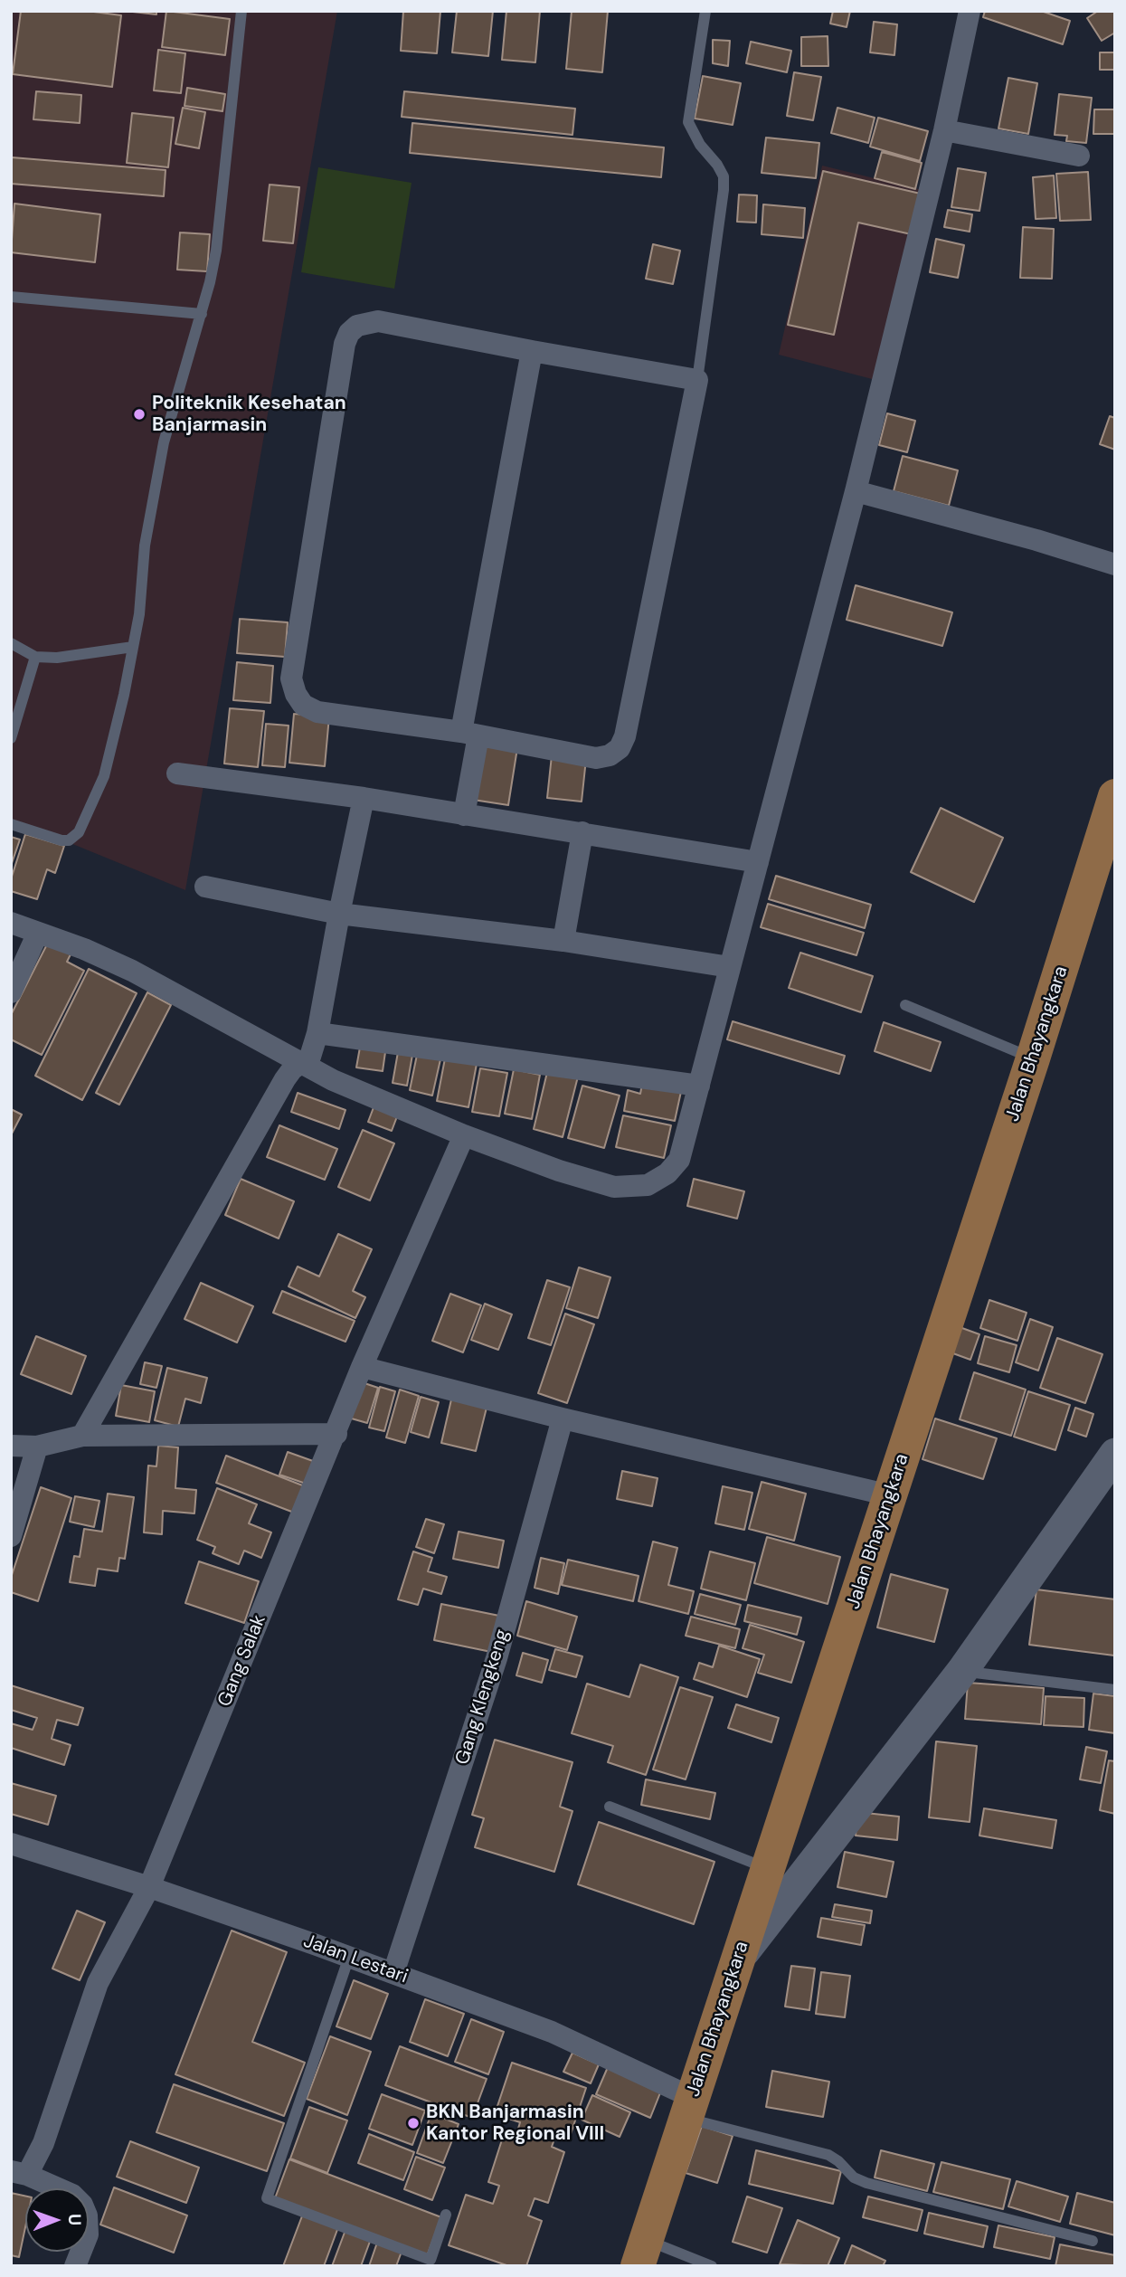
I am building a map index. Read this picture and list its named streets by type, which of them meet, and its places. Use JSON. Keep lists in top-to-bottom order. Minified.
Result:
{"streets":{"main road":["Jalan Bhayangkara"],"street":["Gang Salak","Gang Klengkeng","Jalan Lestari"]},"crossings":[["Jalan Bhayangkara","Jalan Lestari"],["Gang Salak","Jalan Lestari"],["Gang Klengkeng","Jalan Lestari"]],"places":["Politeknik Kesehatan Banjarmasin","BKN Banjarmasin Kantor Regional VIII"],"north":"right"}
